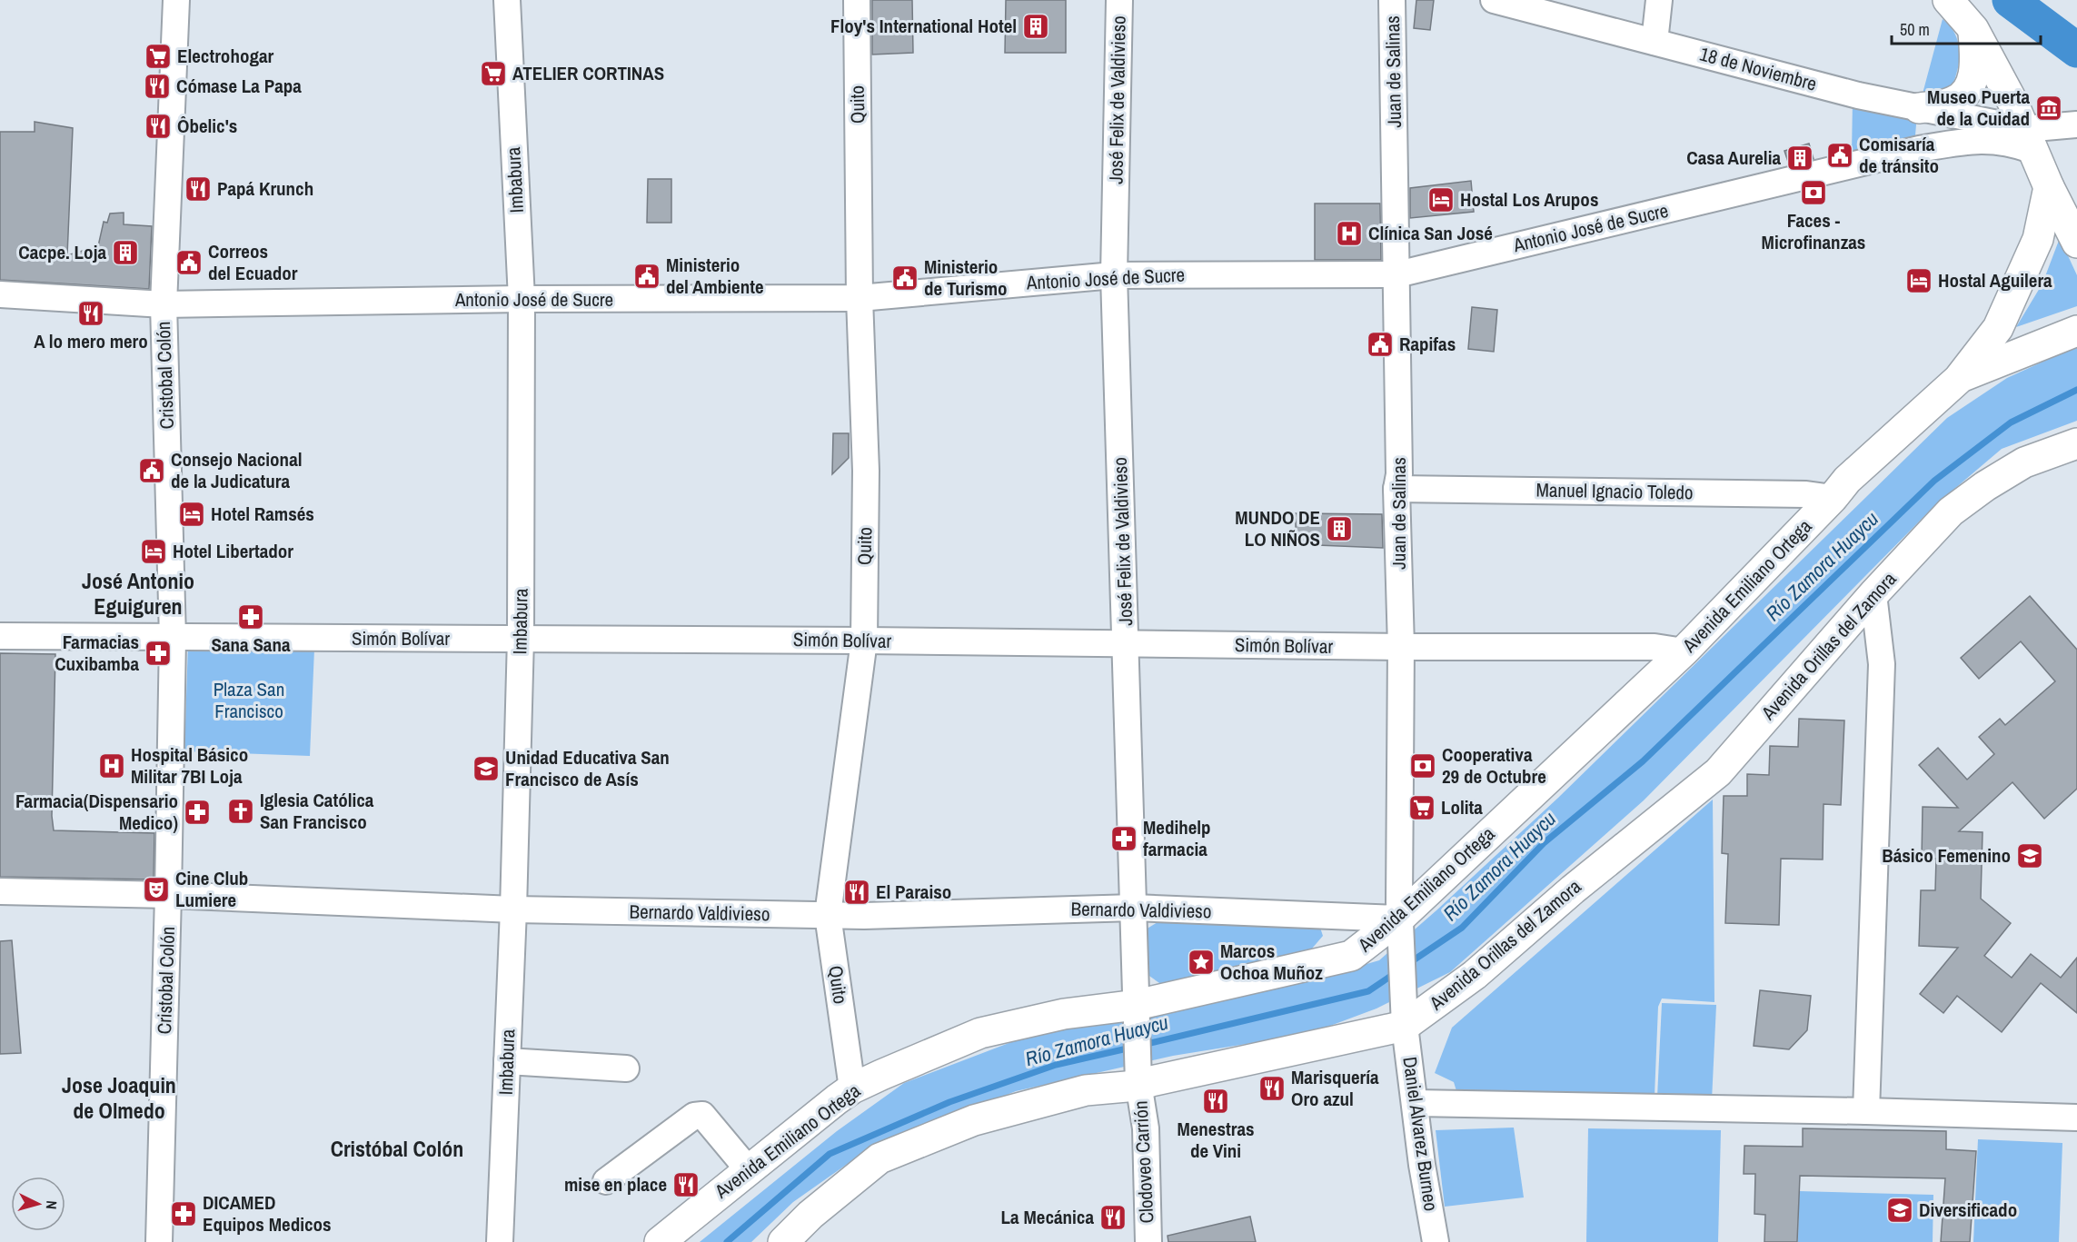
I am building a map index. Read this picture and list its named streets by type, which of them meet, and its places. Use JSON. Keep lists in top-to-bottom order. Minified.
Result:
{"streets":{"main road":["Avenida Emiliano Ortega","Avenida Orillas del Zamora"],"street":["18 de Noviembre","Juan de Salinas","José Felix de Valdivieso","Quito","Imbabura","Antonio José de Sucre","Cristobal Colón","Manuel Ignacio Toledo","Simón Bolívar","Bernardo Valdivieso","Daniel Alvarez Burneo","Clodoveo Carrión"]},"crossings":[["18 de Noviembre","Antonio José de Sucre"],["Juan de Salinas","Antonio José de Sucre"],["Juan de Salinas","Manuel Ignacio Toledo"],["Juan de Salinas","Avenida Emiliano Ortega"],["Juan de Salinas","Simón Bolívar"],["Juan de Salinas","Avenida Orillas del Zamora"],["Juan de Salinas","Bernardo Valdivieso"],["Juan de Salinas","Daniel Alvarez Burneo"],["José Felix de Valdivieso","Antonio José de Sucre"],["José Felix de Valdivieso","Avenida Emiliano Ortega"],["José Felix de Valdivieso","Simón Bolívar"],["José Felix de Valdivieso","Avenida Orillas del Zamora"],["José Felix de Valdivieso","Bernardo Valdivieso"],["José Felix de Valdivieso","Clodoveo Carrión"],["Quito","Antonio José de Sucre"],["Quito","Avenida Emiliano Ortega"],["Quito","Simón Bolívar"],["Quito","Bernardo Valdivieso"],["Imbabura","Antonio José de Sucre"],["Imbabura","Simón Bolívar"],["Imbabura","Bernardo Valdivieso"],["Antonio José de Sucre","Cristobal Colón"],["Cristobal Colón","Simón Bolívar"],["Cristobal Colón","Bernardo Valdivieso"],["Manuel Ignacio Toledo","Avenida Emiliano Ortega"],["Avenida Emiliano Ortega","Simón Bolívar"],["Avenida Emiliano Ortega","Bernardo Valdivieso"],["Avenida Orillas del Zamora","Daniel Alvarez Burneo"],["Avenida Orillas del Zamora","Clodoveo Carrión"]],"districts":["José Antonio Eguiguren","Jose Joaquin de Olmedo","Cristóbal Colón"],"water":["Río Zamora Huaycu"],"parks":["Plaza San Francisco"],"places":{"building":["Floy's International Hotel","Casa Aurelia","Cacpe. Loja","MUNDO DE LO NIÑOS"],"supermarket":["Electrohogar","ATELIER CORTINAS","Lolita"],"restaurant":["Cómase La Papa","Ôbelic's","Papá Krunch","A lo mero mero","El Paraiso","Marisquería Oro azul","Menestras de Vini","mise en place","La Mecánica"],"museum":["Museo Puerta de la Cuidad"],"public building":["Comisaría de tránsito","Correos del Ecuador","Ministerio del Ambiente","Ministerio de Turismo","Rapifas","Consejo Nacional de la Judicatura"],"bank":["Faces - Microfinanzas","Cooperativa 29 de Octubre"],"hotel":["Hostal Los Arupos","Hostal Aguilera","Hotel Ramsés","Hotel Libertador"],"hospital":["Clínica San José","Hospital Básico Militar 7BI Loja"],"pharmacy":["Sana Sana","Farmacias Cuxibamba","Farmacia(Dispensario Medico)","Medihelp farmacia","DICAMED Equipos Medicos"],"school or university":["Unidad Educativa San Francisco de Asís","Básico Femenino","Diversificado"],"church":["Iglesia Católica San Francisco"],"theatre":["Cine Club Lumiere"],"place":["Marcos Ochoa Muñoz"]},"scale_bar":"50 m","north":"right"}
